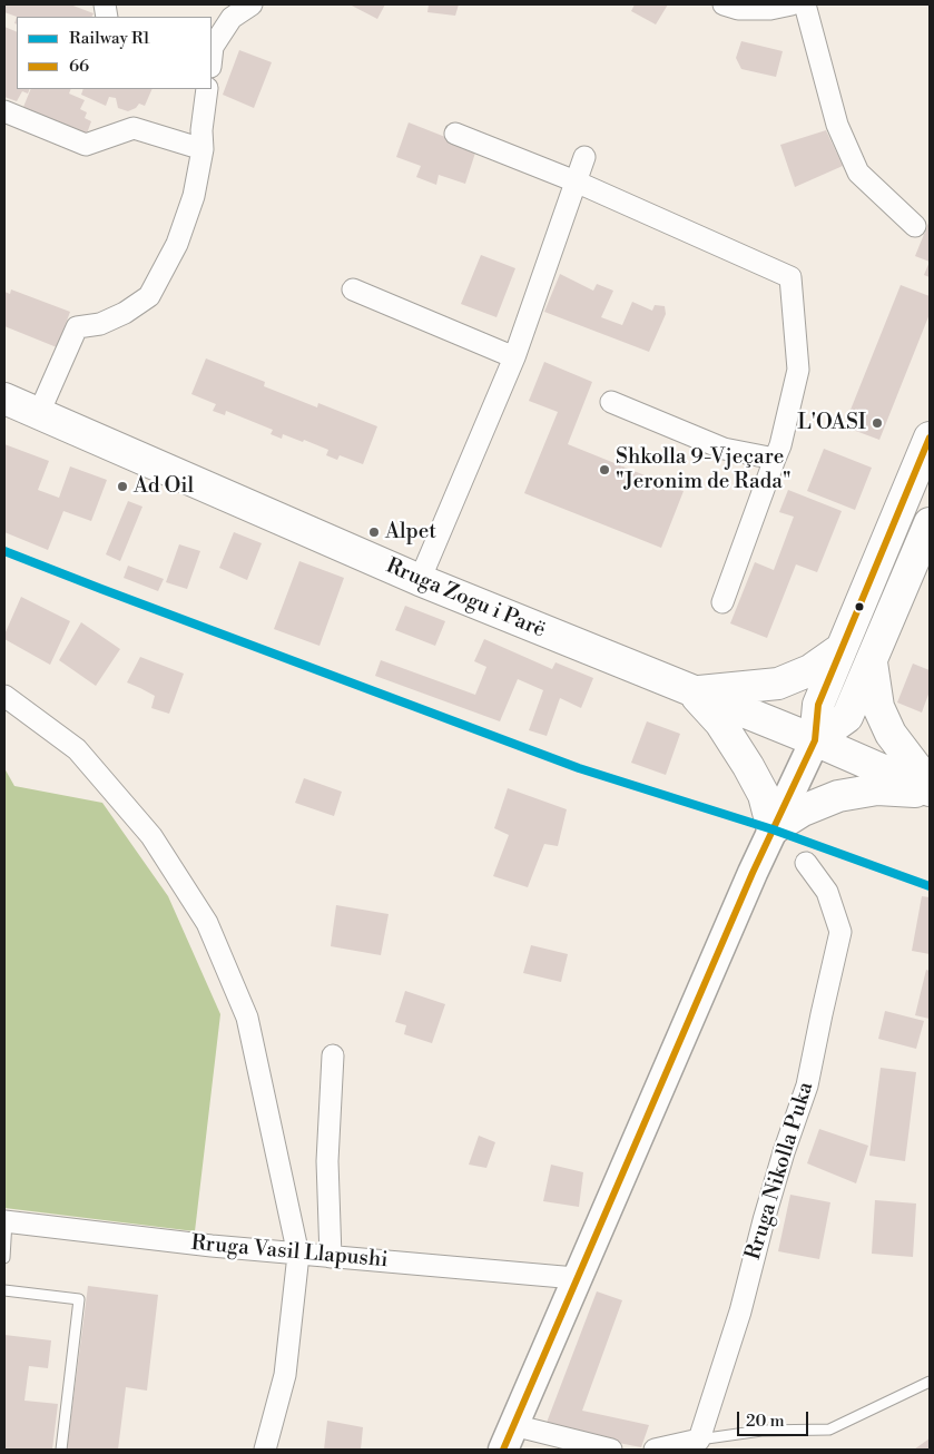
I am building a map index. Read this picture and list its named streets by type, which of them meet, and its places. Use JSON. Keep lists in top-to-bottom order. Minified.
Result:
{"streets":{"main road":["Rruga Zogu i Parë"],"street":["Rruga Nikolla Puka","Rruga Vasil Llapushi"]},"places":["L'OASI","Shkolla 9-Vjeçare \"Jeronim de Rada\"","Ad Oil","Alpet"],"lines":["transit line 66","rail line R1"],"legend":["Railway R1","66"],"scale_bar":"20 m"}
